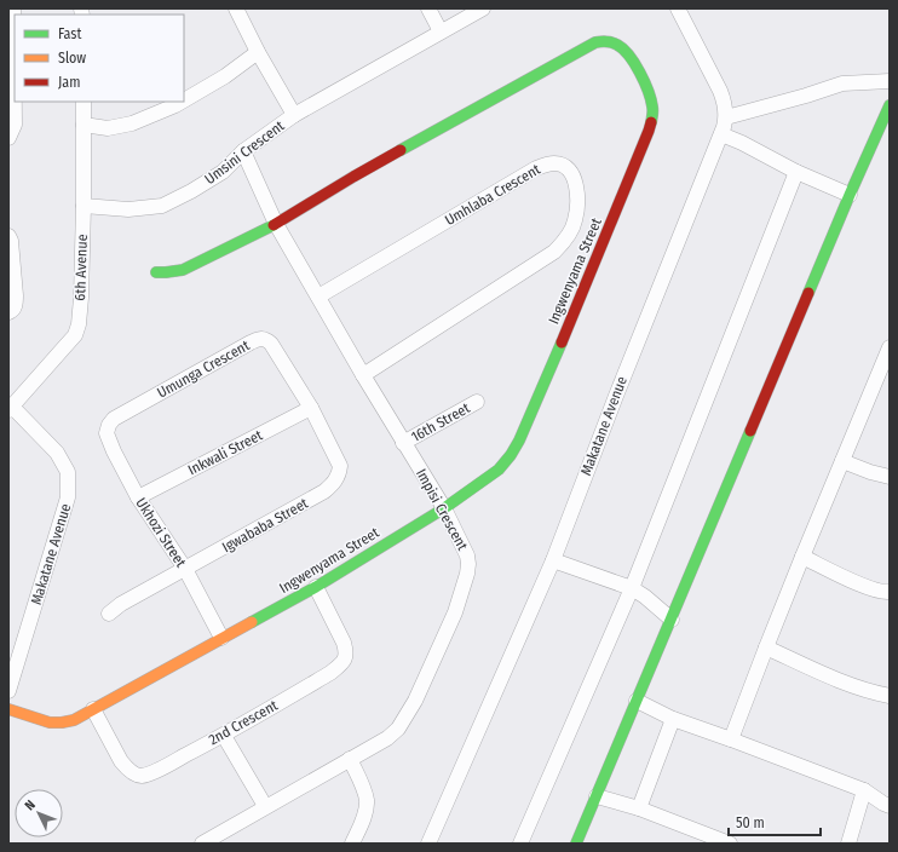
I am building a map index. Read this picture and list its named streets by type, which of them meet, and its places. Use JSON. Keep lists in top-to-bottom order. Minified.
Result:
{"streets":{"street":["Umsini Crescent","Umhlaba Crescent","6th Avenue","Ingwenyama Street","Umunga Crescent","16th Street","Makatane Avenue","Inkwali Street","Impisi Crescent","Igwababa Street","Ukhozi Street","2nd Crescent"]},"crossings":[["Umsini Crescent","6th Avenue"],["Umsini Crescent","Impisi Crescent"],["Umhlaba Crescent","Impisi Crescent"],["6th Avenue","Makatane Avenue"],["Ingwenyama Street","Impisi Crescent"],["Ingwenyama Street","Ukhozi Street"],["Ingwenyama Street","2nd Crescent"],["Umunga Crescent","Inkwali Street"],["Umunga Crescent","Igwababa Street"],["Umunga Crescent","Ukhozi Street"],["16th Street","Impisi Crescent"],["Inkwali Street","Ukhozi Street"],["Igwababa Street","Ukhozi Street"]],"legend":["Fast","Slow","Jam"],"scale_bar":"50 m","north":"top left"}
